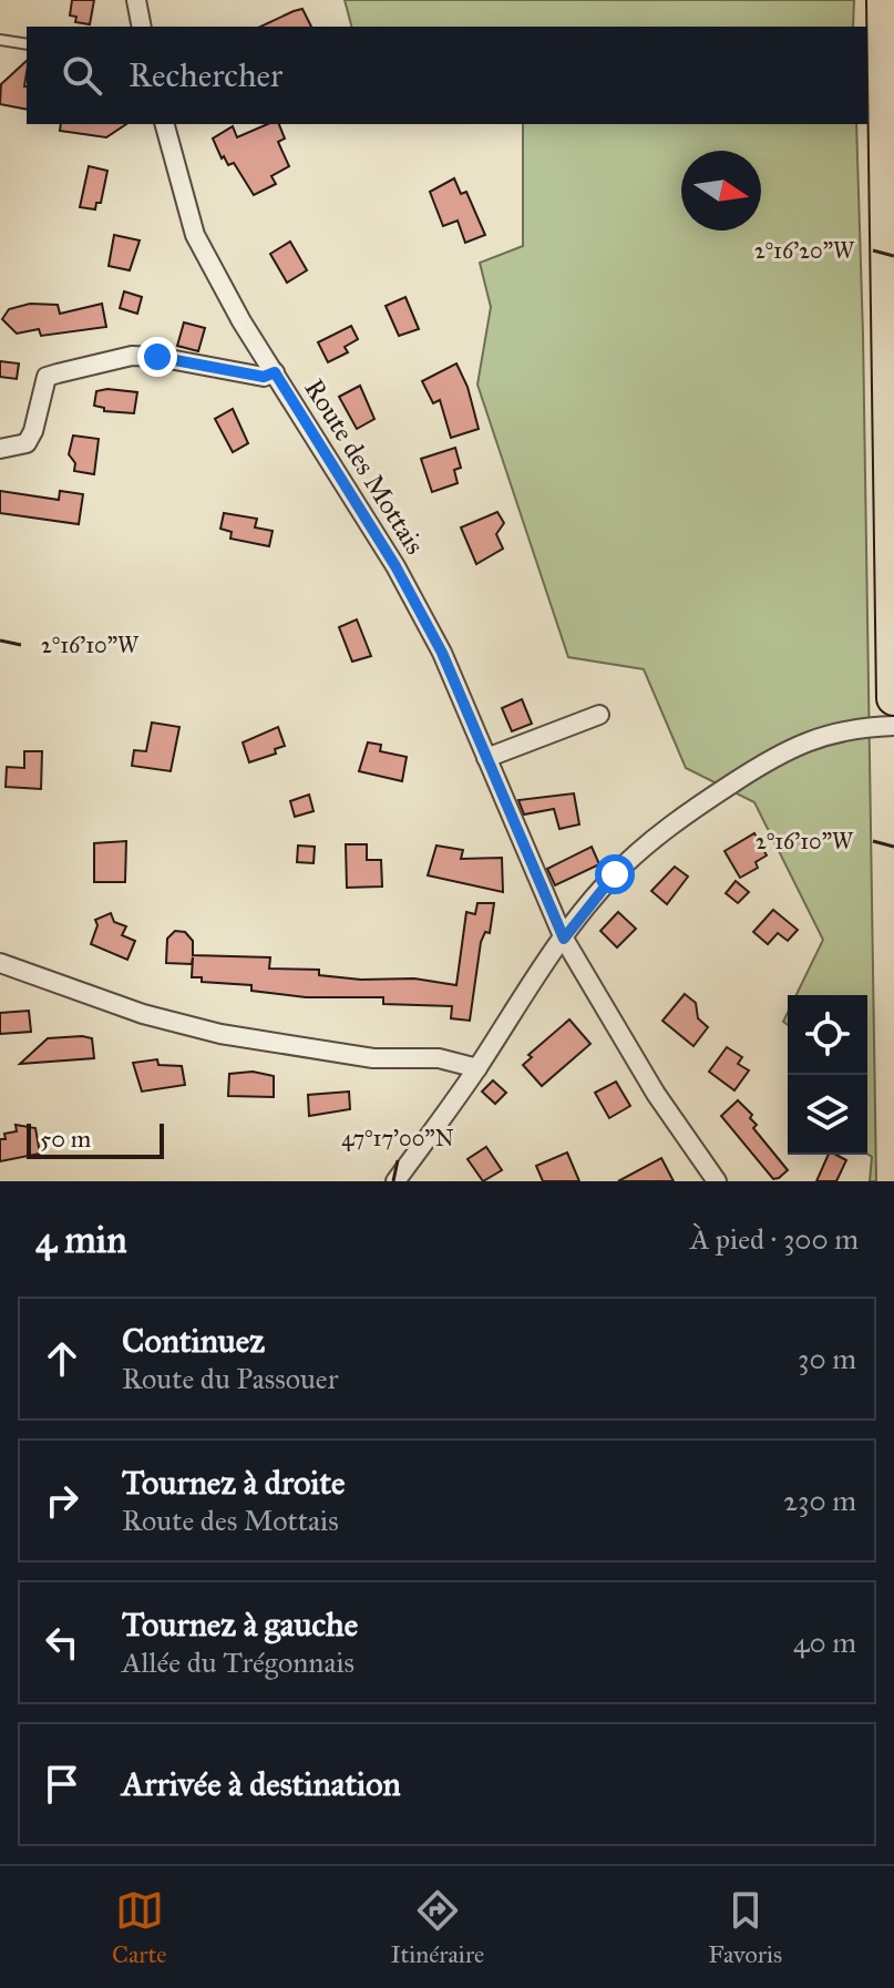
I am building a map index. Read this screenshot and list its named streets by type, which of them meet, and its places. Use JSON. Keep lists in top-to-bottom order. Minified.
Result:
{"streets":{"street":["Route des Mottais"]},"scale_bar":"50 m","north":"right","page":{"search":"Rechercher","scale":"50 m","heading":["4 min","À pied · 300 m"],"list":[["Continuez","Route du Passouer","30 m"],["Tournez à droite","Route des Mottais","230 m"],["Tournez à gauche","Allée du Trégonnais","40 m"],"Arrivée à destination"],"nav":["Carte","Itinéraire","Favoris"]},"coordinates":["2°16'20\"W","2°16'10\"W","47°17'00\"N"]}
